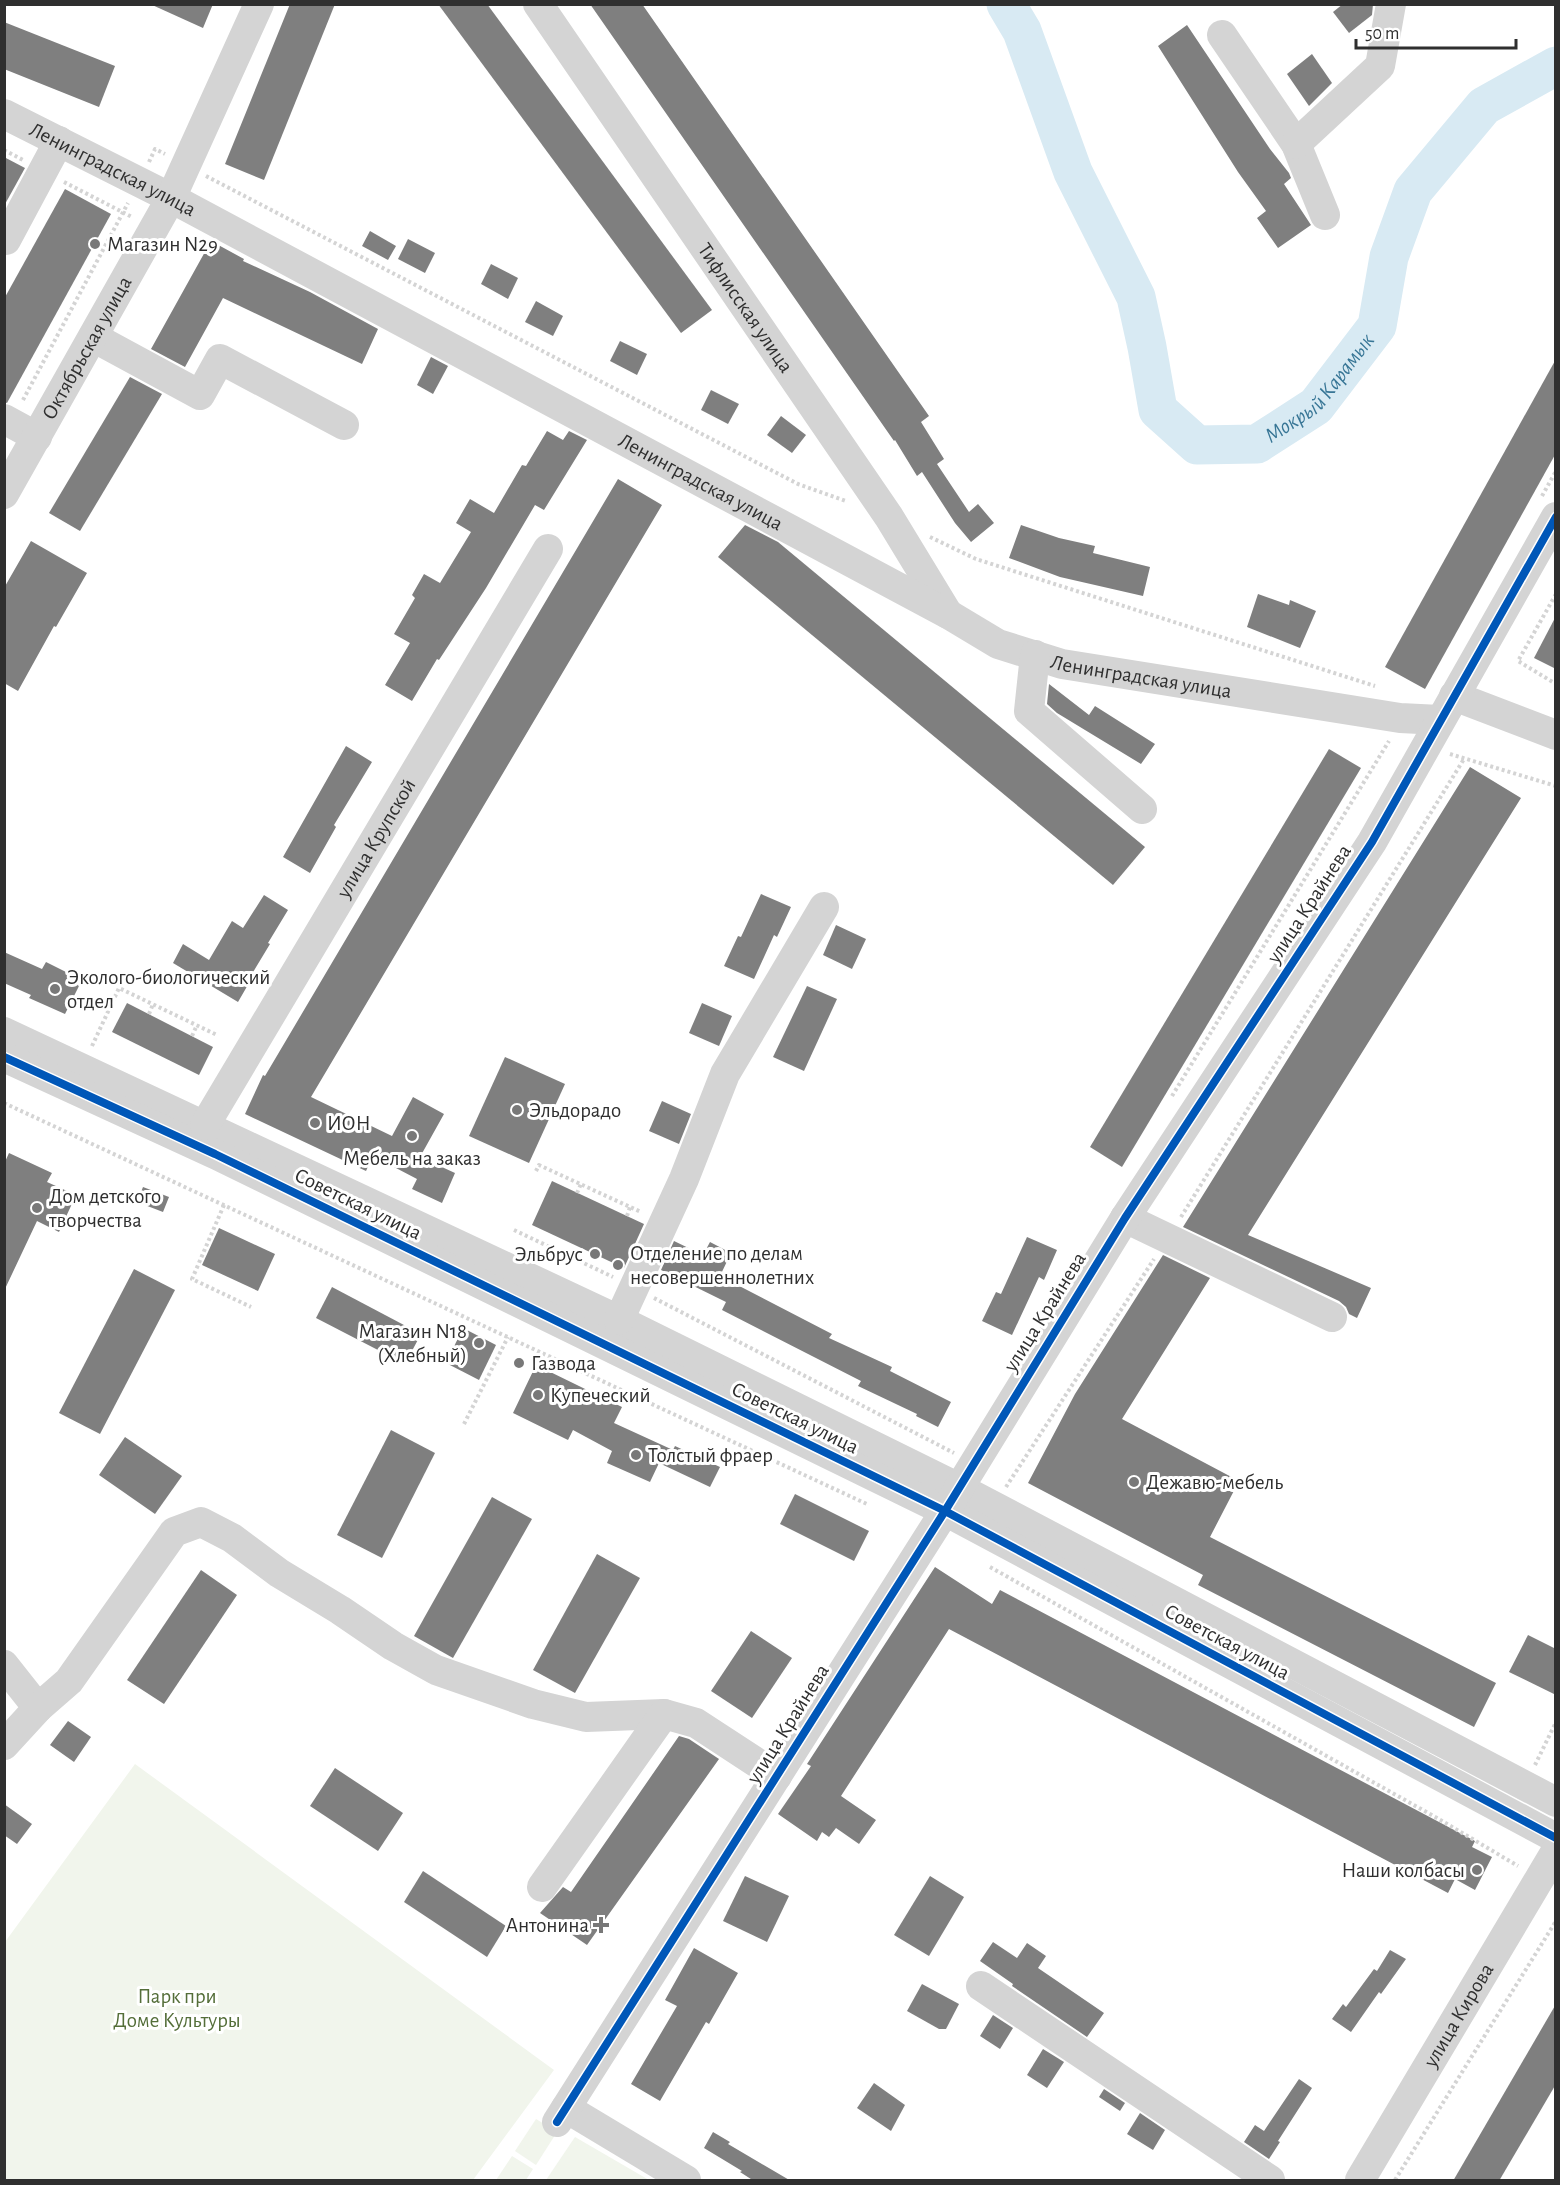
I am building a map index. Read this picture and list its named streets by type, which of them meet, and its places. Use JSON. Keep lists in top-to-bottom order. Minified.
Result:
{"streets":{"street":["Ленинградская улица","Тифлисская улица","Октябрьская улица","улица Крупской","улица Крайнева","Советская улица","улица Кирова"]},"crossings":[["Ленинградская улица","Тифлисская улица"],["Ленинградская улица","Октябрьская улица"],["Ленинградская улица","улица Крайнева"],["улица Крупской","Советская улица"],["улица Крайнева","Советская улица"]],"water":["Мокрый Карамык"],"parks":["Парк при Доме Культуры"],"places":{"other":["Магазин N29","Эколого-биологический отдел","Эльдорадо","ИОН","Мебель на заказ","Дом детского творчества","Эльбрус","Отделение по делам несовершеннолетних","Магазин N18 (Хлебный)","Газвода","Купеческий","Толстый фраер","Дежавю-мебель","Наши колбасы"],"health":["Антонина"]},"scale_bar":"50 m"}
